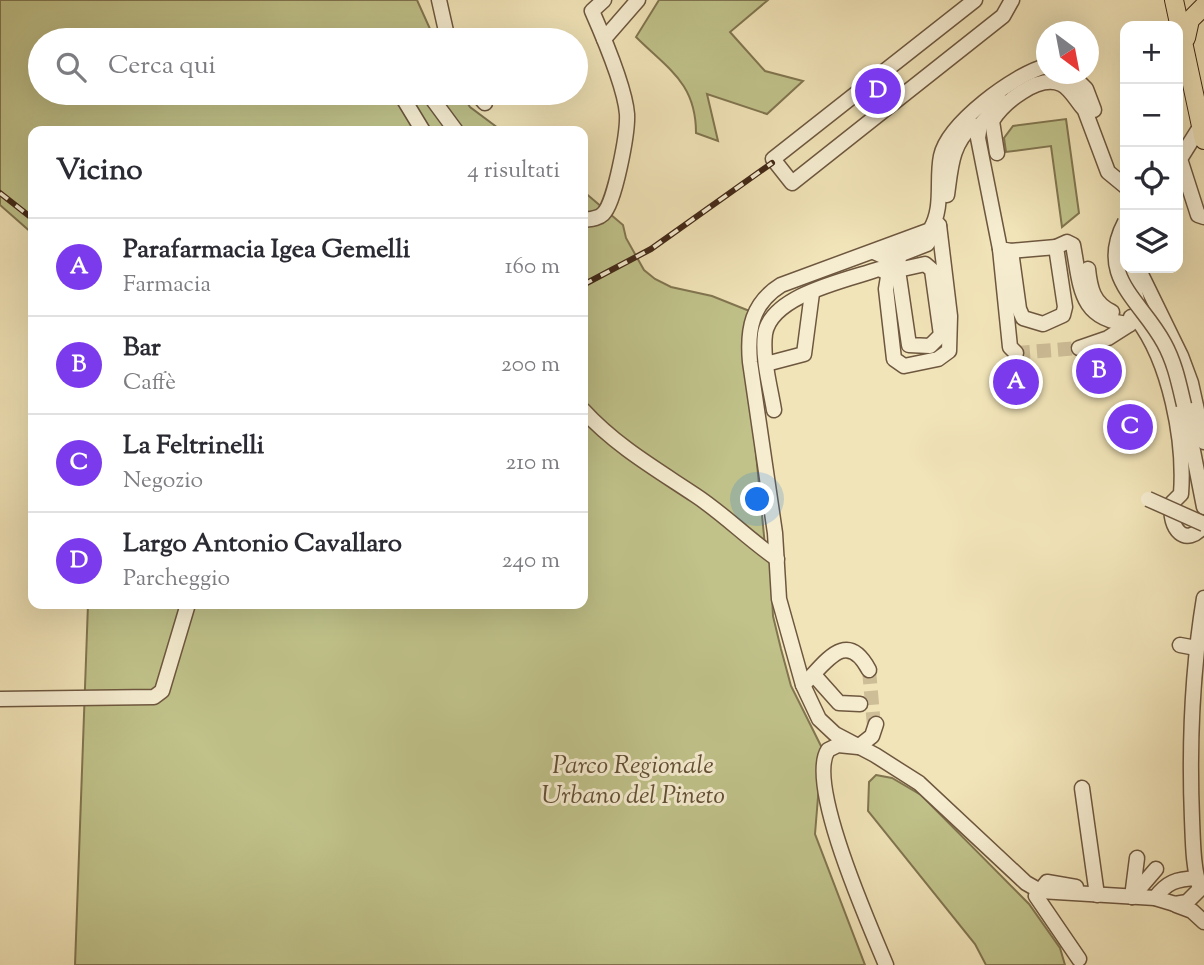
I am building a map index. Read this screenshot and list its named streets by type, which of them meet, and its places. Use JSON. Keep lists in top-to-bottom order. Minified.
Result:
{"parks":["Parco Regionale Urbano del Pineto"],"north":"bottom right","page":{"map_buttons":["+","−"],"search":"Cerca qui","pins":["D","B","A","C"],"heading":["Vicino","4 risultati"],"list":[{"mark":"A","name":"Parafarmacia Igea Gemelli","note":"Farmacia","value":"160 m"},{"mark":"B","name":"Bar","note":"Caffè","value":"200 m"},{"mark":"C","name":"La Feltrinelli","note":"Negozio","value":"210 m"},{"mark":"D","name":"Largo Antonio Cavallaro","note":"Parcheggio","value":"240 m"}]}}
